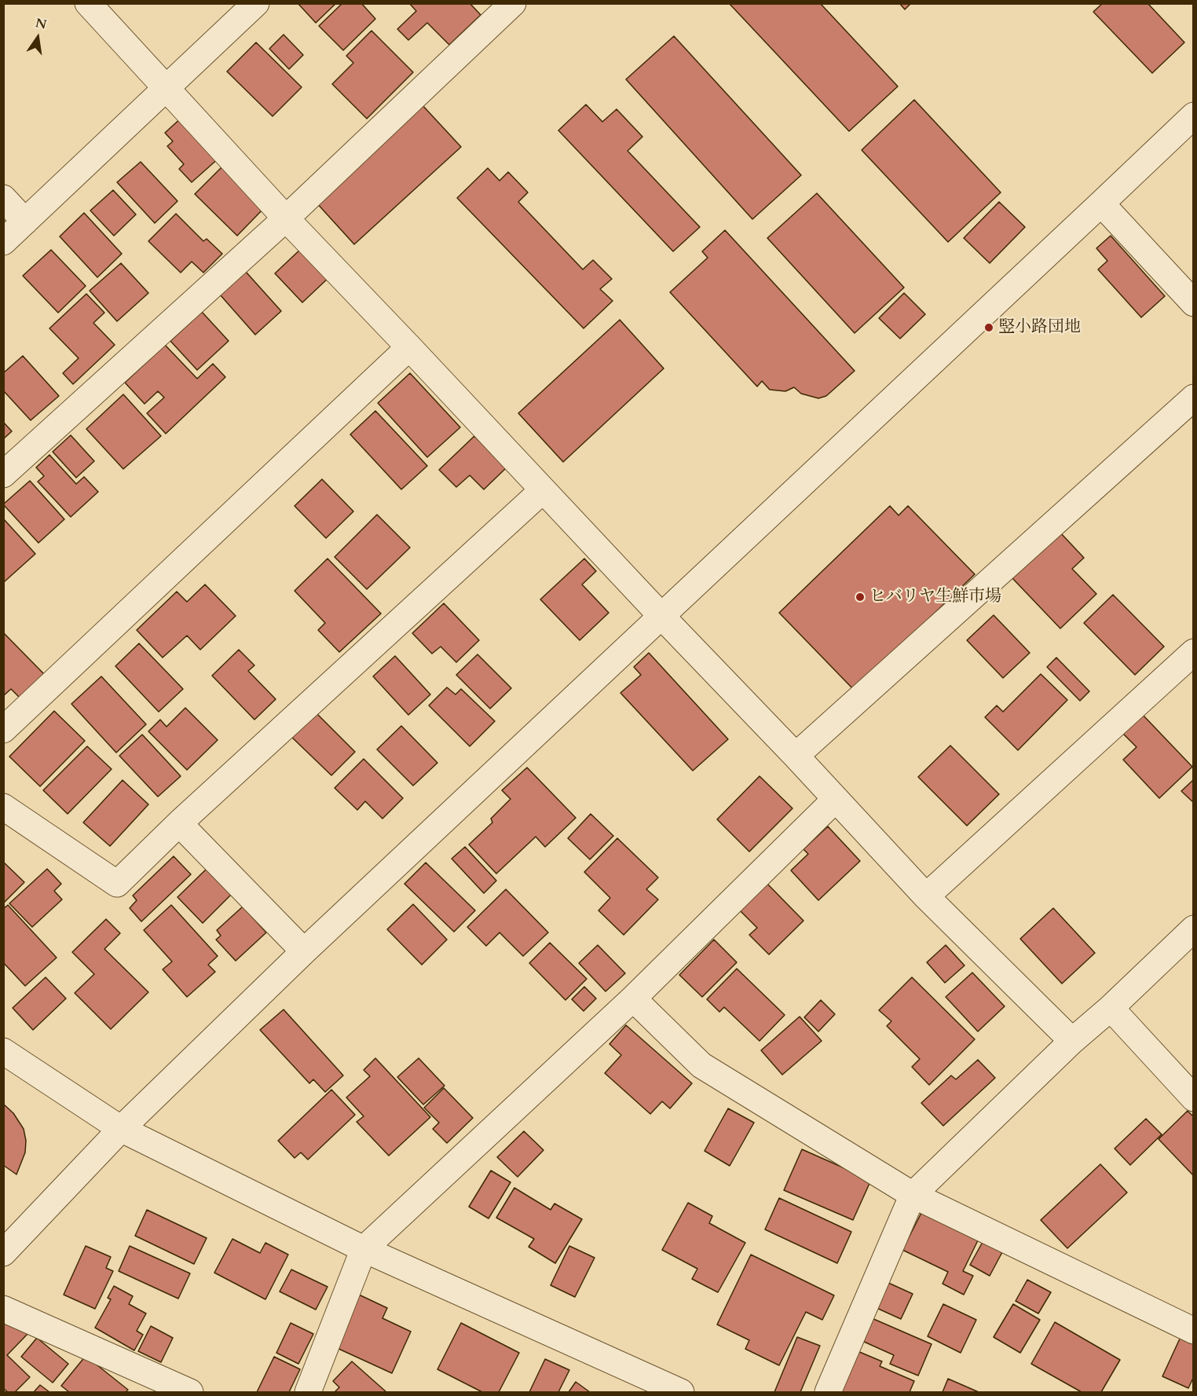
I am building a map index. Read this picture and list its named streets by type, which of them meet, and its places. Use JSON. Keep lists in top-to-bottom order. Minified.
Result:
{"places":["竪小路団地","ヒバリヤ生鮮市場"],"north":"top"}
